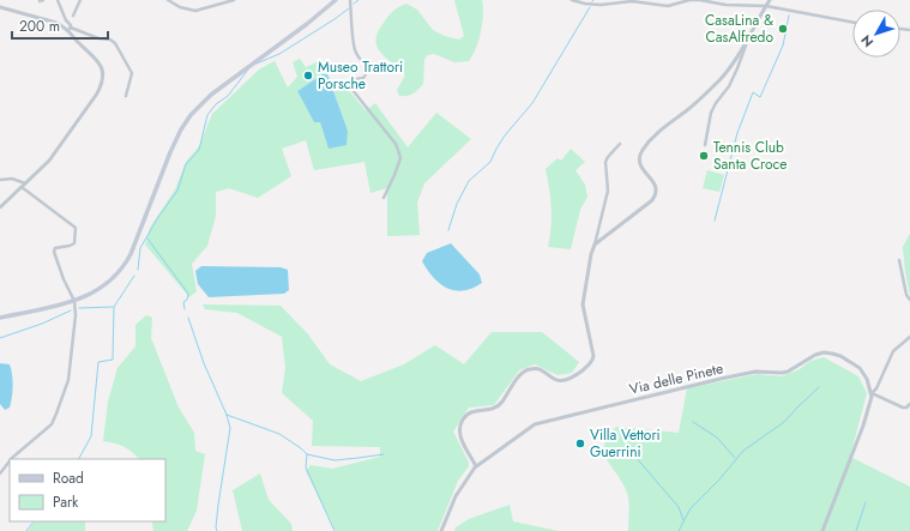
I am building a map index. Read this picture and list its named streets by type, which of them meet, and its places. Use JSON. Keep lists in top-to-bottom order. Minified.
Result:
{"streets":{"street":["Via delle Pinete"]},"places":["CasaLina & CasAlfredo","Museo Trattori Porsche","Tennis Club Santa Croce","Villa Vettori Guerrini"],"legend":["Road","Park"],"scale_bar":"200 m","north":"bottom left"}
